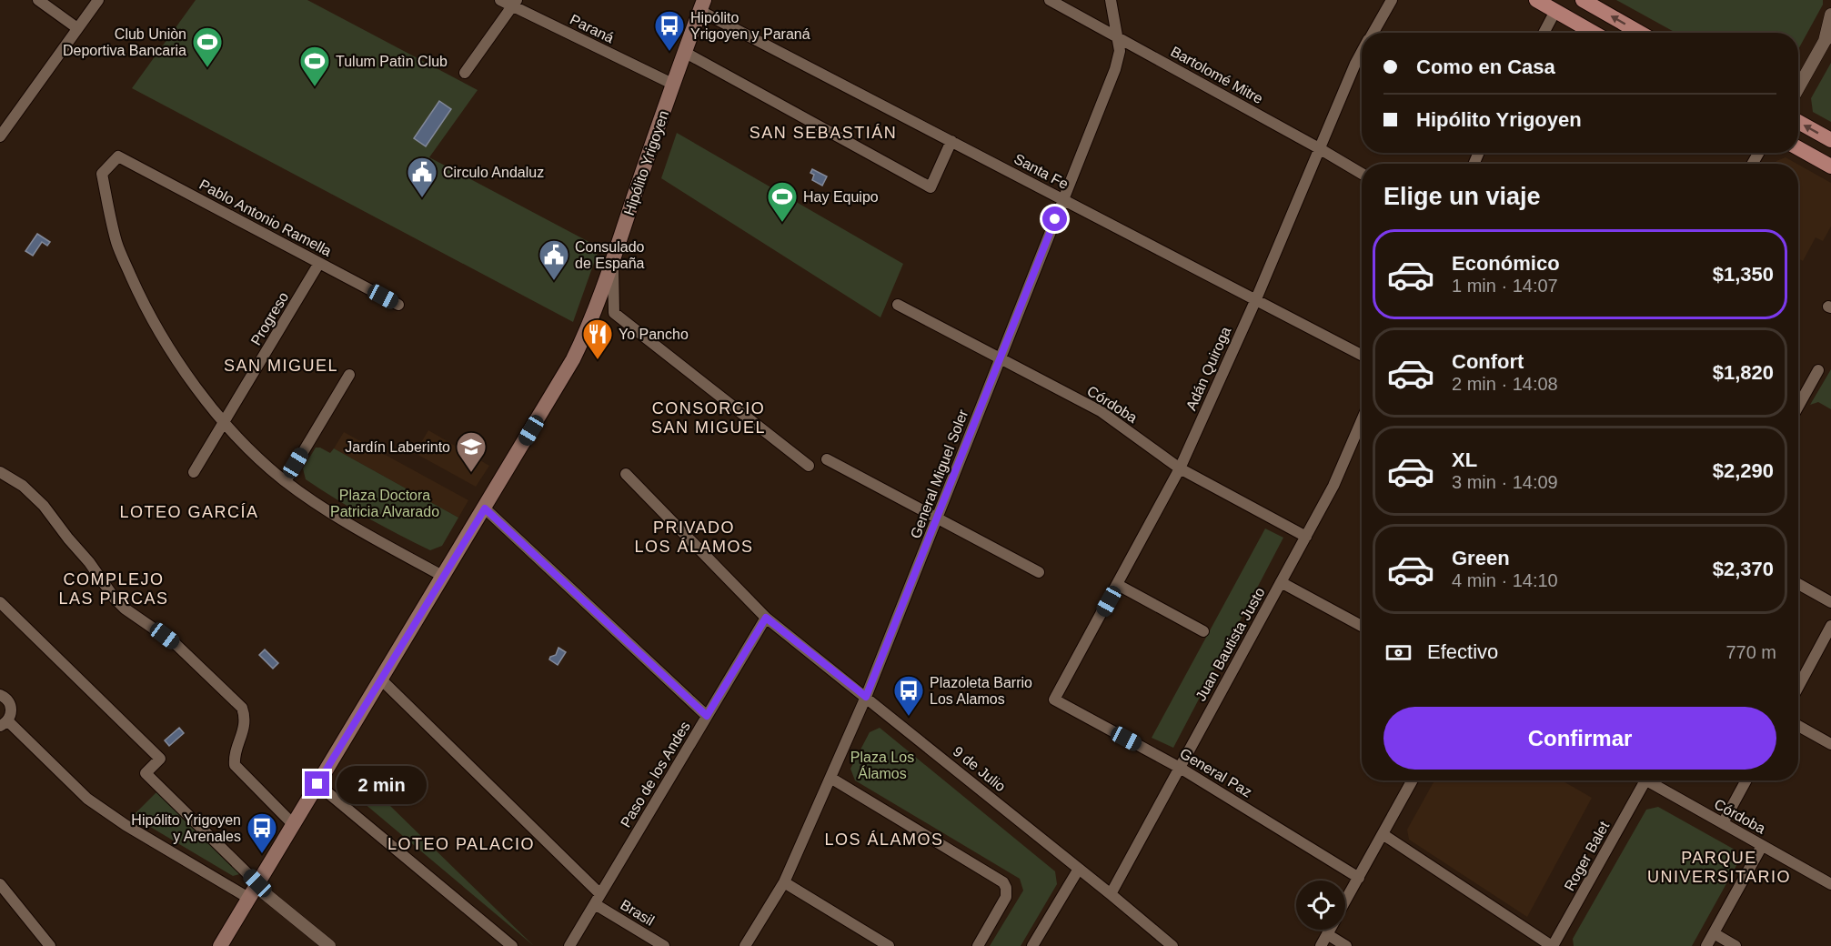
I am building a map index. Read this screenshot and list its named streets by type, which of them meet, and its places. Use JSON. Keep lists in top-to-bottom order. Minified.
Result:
{"streets":{"main road":["Hipólito Yrigoyen"],"street":["Paraná","Bartolomé Mitre","Santa Fe","Pablo Antonio Ramella","Progreso","Adán Quiroga","Córdoba","General Miguel Soler","Juan Bautista Justo","9 de Julio","General Paz","Paso de los Andes","Roger Balet","Brasil"]},"crossings":[["Paraná","Hipólito Yrigoyen"],["Bartolomé Mitre","Adán Quiroga"],["Bartolomé Mitre","General Miguel Soler"],["Hipólito Yrigoyen","Santa Fe"],["Hipólito Yrigoyen","Brasil"],["Santa Fe","Adán Quiroga"],["Santa Fe","General Miguel Soler"],["Pablo Antonio Ramella","Progreso"],["Adán Quiroga","Córdoba"],["Adán Quiroga","General Paz"],["Córdoba","General Miguel Soler"],["Córdoba","Juan Bautista Justo"],["Córdoba","Roger Balet"],["General Miguel Soler","9 de Julio"],["Juan Bautista Justo","9 de Julio"],["Juan Bautista Justo","General Paz"],["9 de Julio","Paso de los Andes"],["Paso de los Andes","Brasil"]],"districts":["SAN SEBASTIÁN","SAN MIGUEL","CONSORCIO SAN MIGUEL","LOTEO GARCÍA","PRIVADO LOS ÁLAMOS","COMPLEJO LAS PIRCAS","LOS ÁLAMOS","LOTEO PALACIO","PARQUE UNIVERSITARIO"],"parks":["Plaza Doctora Patricia Alvarado","Plaza Los Álamos"],"places":{"bus stop":["Hipólito Yrigoyen y Paraná","Plazoleta Barrio Los Alamos","Hipólito Yrigoyen y Arenales"],"sports":["Club Uniòn Deportiva Bancaria","Tulum Patìn Club","Hay Equipo"],"public building":["Circulo Andaluz","Consulado de España"],"restaurant":["Yo Pancho"],"school or university":["Jardín Laberinto"]},"page":{"banner":["Como en Casa","Hipólito Yrigoyen"],"heading":"Elige un viaje","list":[{"name":"Económico","note":"1 min · 14:07","value":"$1,350"},{"name":"Confort","note":"2 min · 14:08","value":"$1,820"},{"name":"XL","note":"3 min · 14:09","value":"$2,290"},{"name":"Green","note":"4 min · 14:10","value":"$2,370"}],"pay":["Efectivo","770 m"],"buttons":"Confirmar","bubble":"2 min"}}
